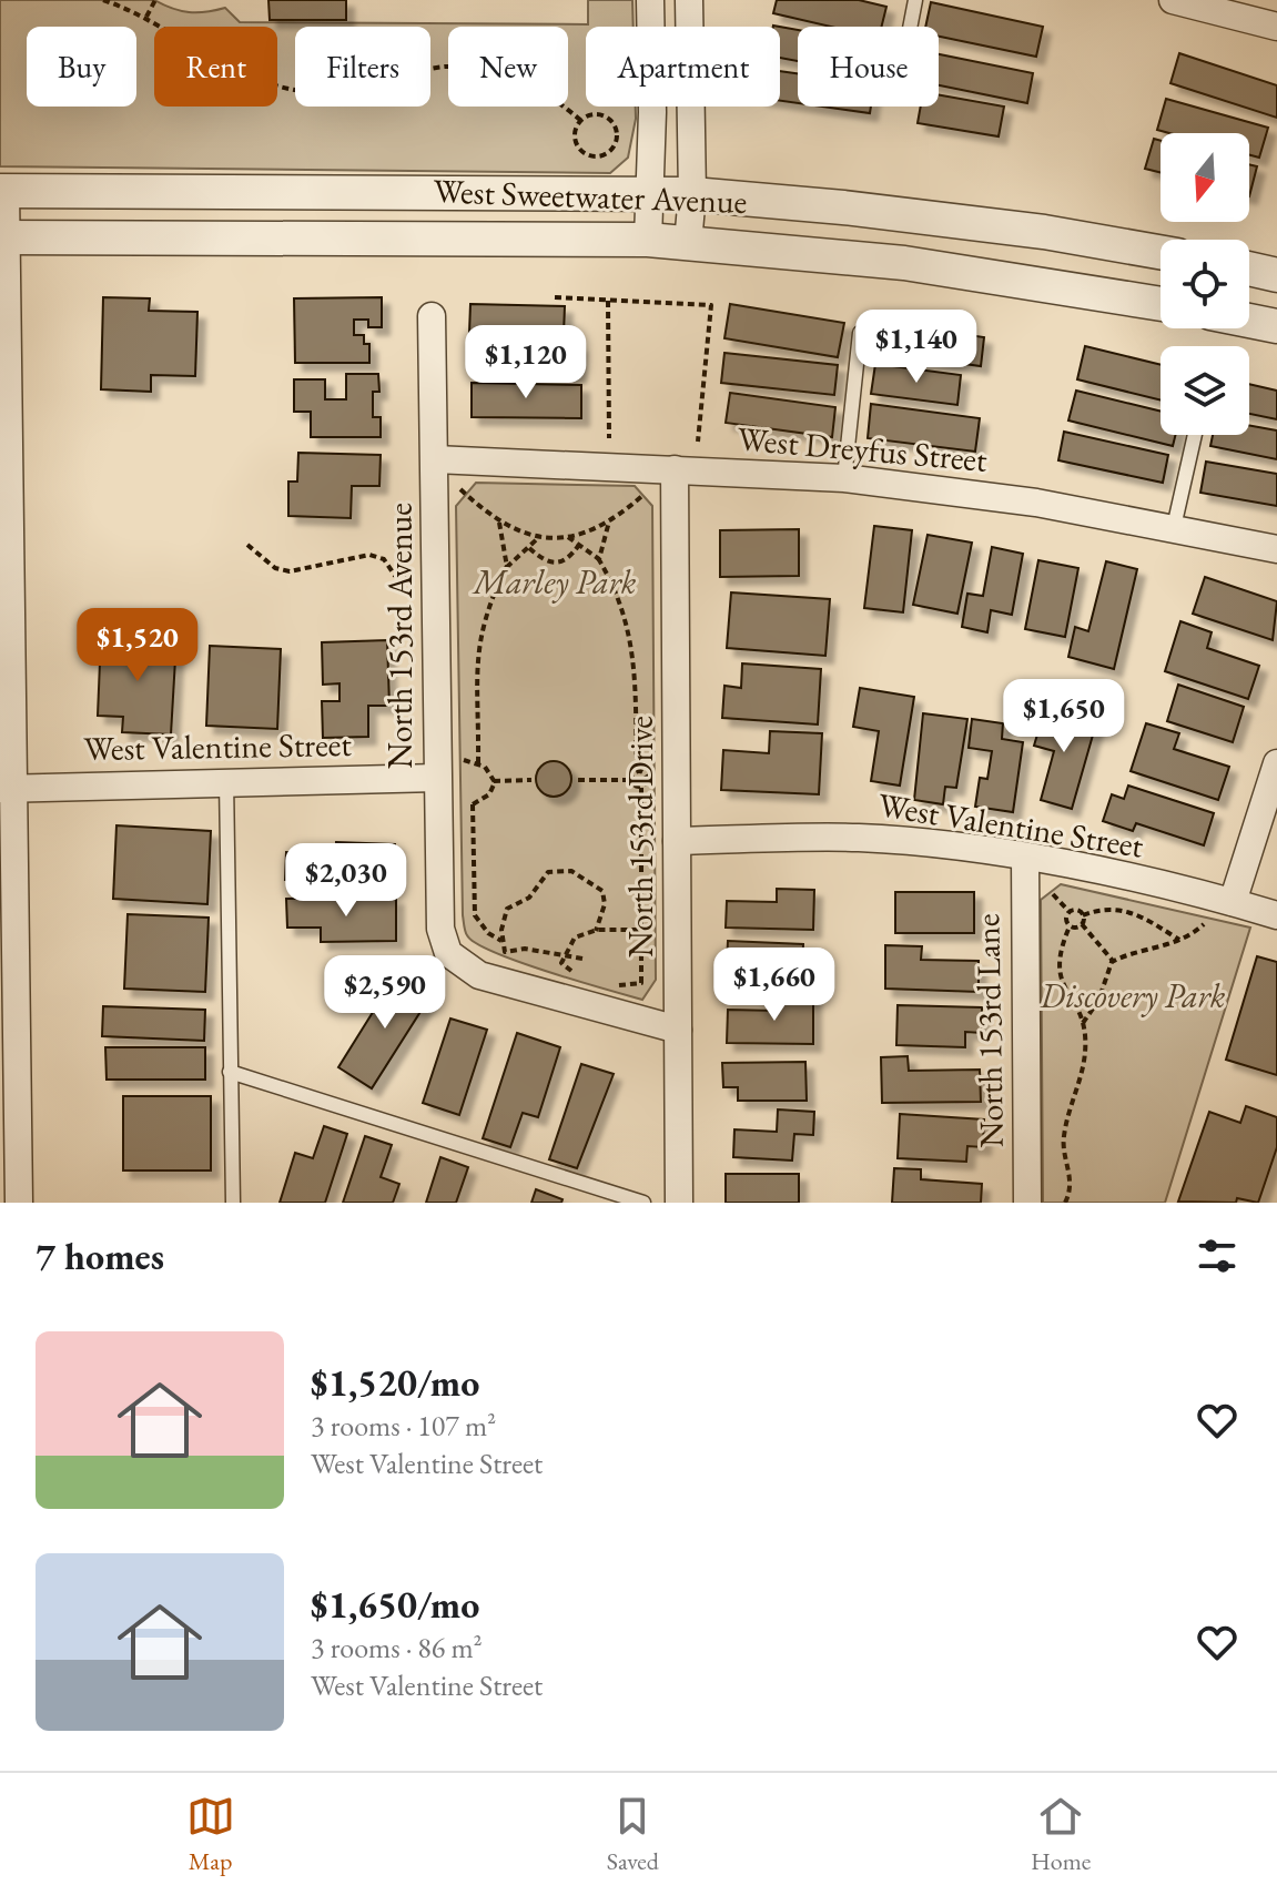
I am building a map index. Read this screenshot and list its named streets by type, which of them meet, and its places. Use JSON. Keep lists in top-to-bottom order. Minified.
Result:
{"streets":{"street":["West Sweetwater Avenue","West Dreyfus Street","North 153rd Avenue","West Valentine Street","North 153rd Drive","North 153rd Lane"]},"crossings":[["West Dreyfus Street","North 153rd Avenue"],["West Dreyfus Street","North 153rd Drive"],["North 153rd Avenue","West Valentine Street"],["North 153rd Avenue","North 153rd Drive"],["West Valentine Street","North 153rd Drive"],["West Valentine Street","North 153rd Lane"]],"parks":["Marley Park","Discovery Park"],"north":"bottom","page":{"chip":["Buy","Rent","Filters","New","Apartment","House"],"price":["$1,140","$1,120","$1,520","$1,650","$2,030","$1,660","$2,590"],"heading":"7 homes","list":[{"name":"$1,520/mo","note":"3 rooms · 107 m² · West Valentine Street"},{"name":"$1,650/mo","note":"3 rooms · 86 m² · West Valentine Street"}],"tabs":["Map","Saved","Home"]}}
